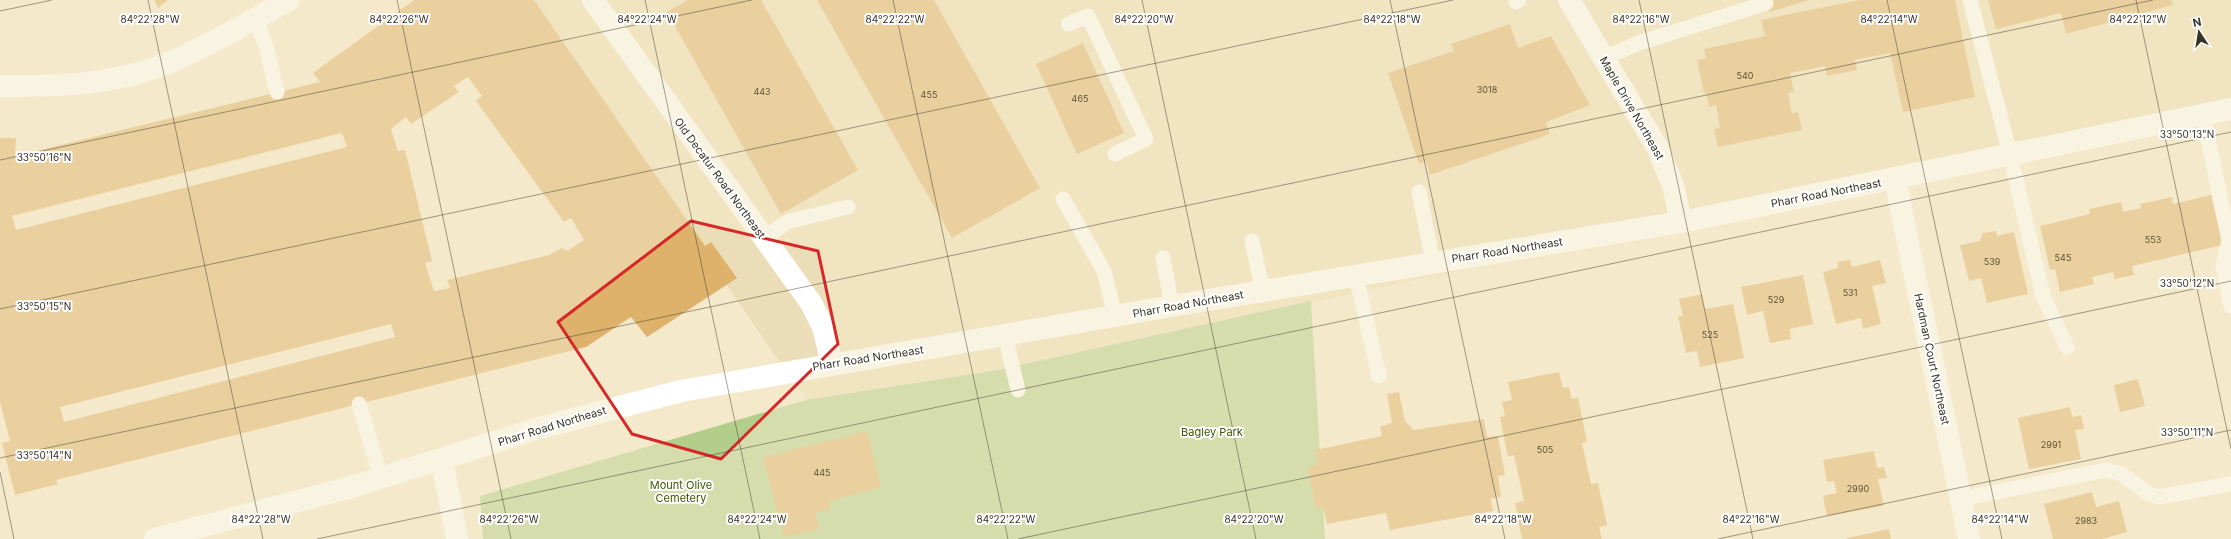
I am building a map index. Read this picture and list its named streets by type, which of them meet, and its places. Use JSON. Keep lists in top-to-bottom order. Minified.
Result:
{"streets":{"street":["Maple Drive Northeast","Old Decatur Road Northeast","Pharr Road Northeast","Hardman Court Northeast"]},"crossings":[["Maple Drive Northeast","Pharr Road Northeast"],["Old Decatur Road Northeast","Pharr Road Northeast"],["Pharr Road Northeast","Hardman Court Northeast"]],"parks":["Bagley Park","Mount Olive Cemetery"],"house_numbers":["540","3018","443","455","465","553","545","539","531","529","525","2991","505","445","2990","2983"],"north":"top","coordinates":["84°22'28\"W","84°22'26\"W","84°22'24\"W","84°22'22\"W","84°22'20\"W","84°22'18\"W","84°22'16\"W","84°22'14\"W","84°22'12\"W","33°50'13\"N","33°50'16\"N","33°50'12\"N","33°50'15\"N","33°50'11\"N","33°50'14\"N"]}
